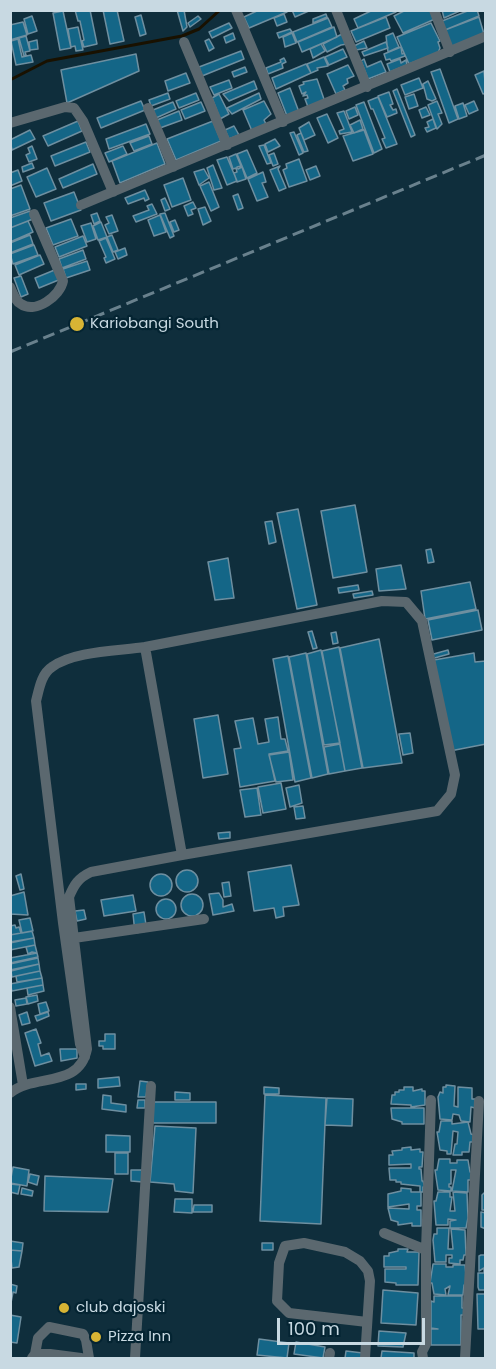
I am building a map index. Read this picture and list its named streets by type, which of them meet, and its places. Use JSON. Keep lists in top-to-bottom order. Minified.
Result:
{"places":["Kariobangi South","club dajoski","Pizza Inn"],"scale_bar":"100 m"}
